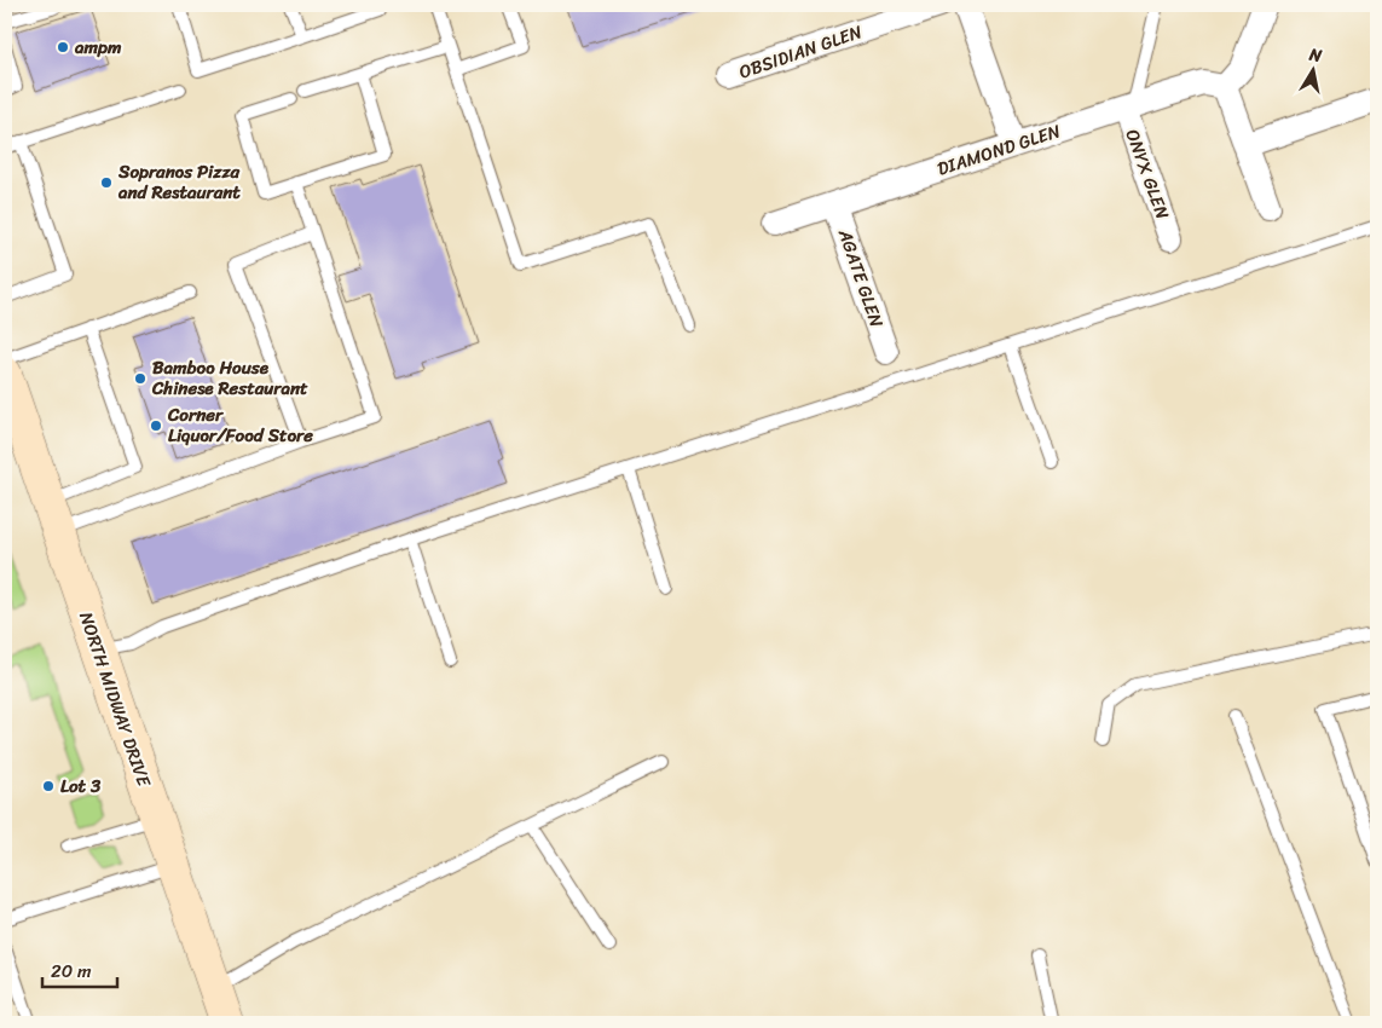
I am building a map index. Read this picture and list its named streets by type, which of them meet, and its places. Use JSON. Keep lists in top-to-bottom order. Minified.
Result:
{"streets":{"street":["OBSIDIAN GLEN","DIAMOND GLEN","ONYX GLEN","AGATE GLEN","NORTH MIDWAY DRIVE"]},"crossings":[["DIAMOND GLEN","ONYX GLEN"],["DIAMOND GLEN","AGATE GLEN"]],"places":["ampm","Sopranos Pizza and Restaurant","Bamboo House Chinese Restaurant","Corner Liquor/Food Store","Lot 3"],"scale_bar":"20 m","north":"top"}
